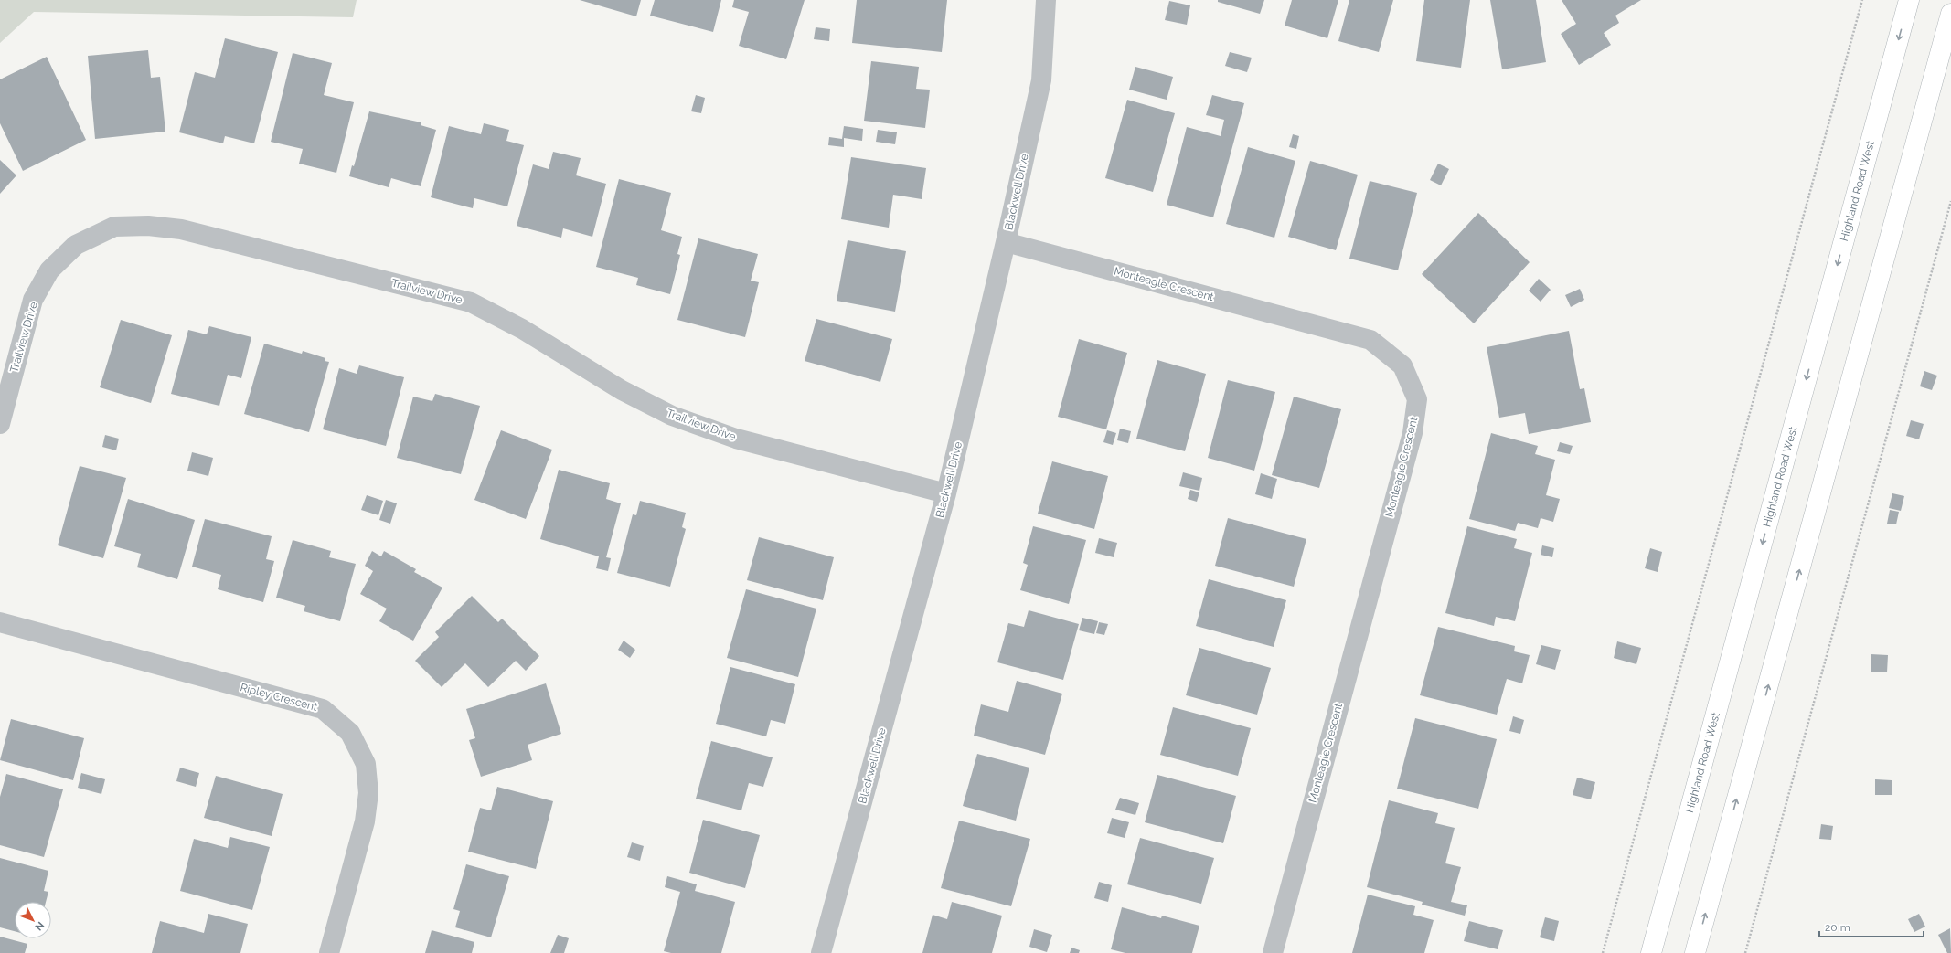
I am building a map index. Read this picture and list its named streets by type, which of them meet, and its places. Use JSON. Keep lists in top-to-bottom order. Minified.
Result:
{"streets":{"main road":["Highland Road West"],"street":["Blackwell Drive","Monteagle Crescent","Trailview Drive","Ripley Crescent"]},"crossings":[["Blackwell Drive","Monteagle Crescent"],["Blackwell Drive","Trailview Drive"]],"scale_bar":"20 m","north":"bottom right"}
